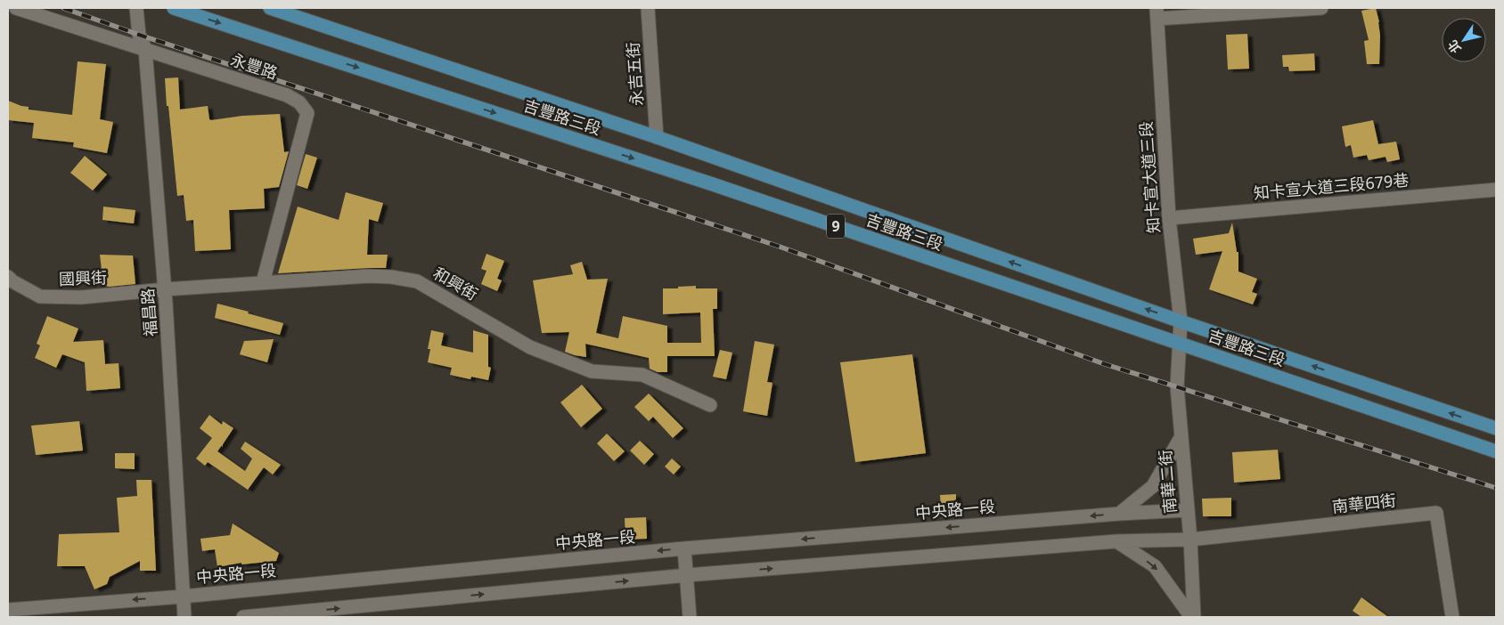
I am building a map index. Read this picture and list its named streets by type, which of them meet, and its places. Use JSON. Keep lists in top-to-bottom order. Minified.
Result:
{"streets":{"main road":["吉豐路三段","9"],"street":["永豐路","永吉五街","知卡宣大道三段","知卡宣大道三段679巷","國興街","和興街","福昌路","南華二街","南華四街","中央路一段"]},"crossings":[["永豐路","和興街"],["永豐路","福昌路"],["永吉五街","吉豐路三段"],["吉豐路三段","知卡宣大道三段"],["吉豐路三段","南華二街"],["知卡宣大道三段","知卡宣大道三段679巷"],["知卡宣大道三段","南華二街"],["國興街","和興街"],["國興街","福昌路"],["和興街","福昌路"],["福昌路","中央路一段"],["南華二街","南華四街"],["南華二街","中央路一段"]],"north":"bottom left"}
